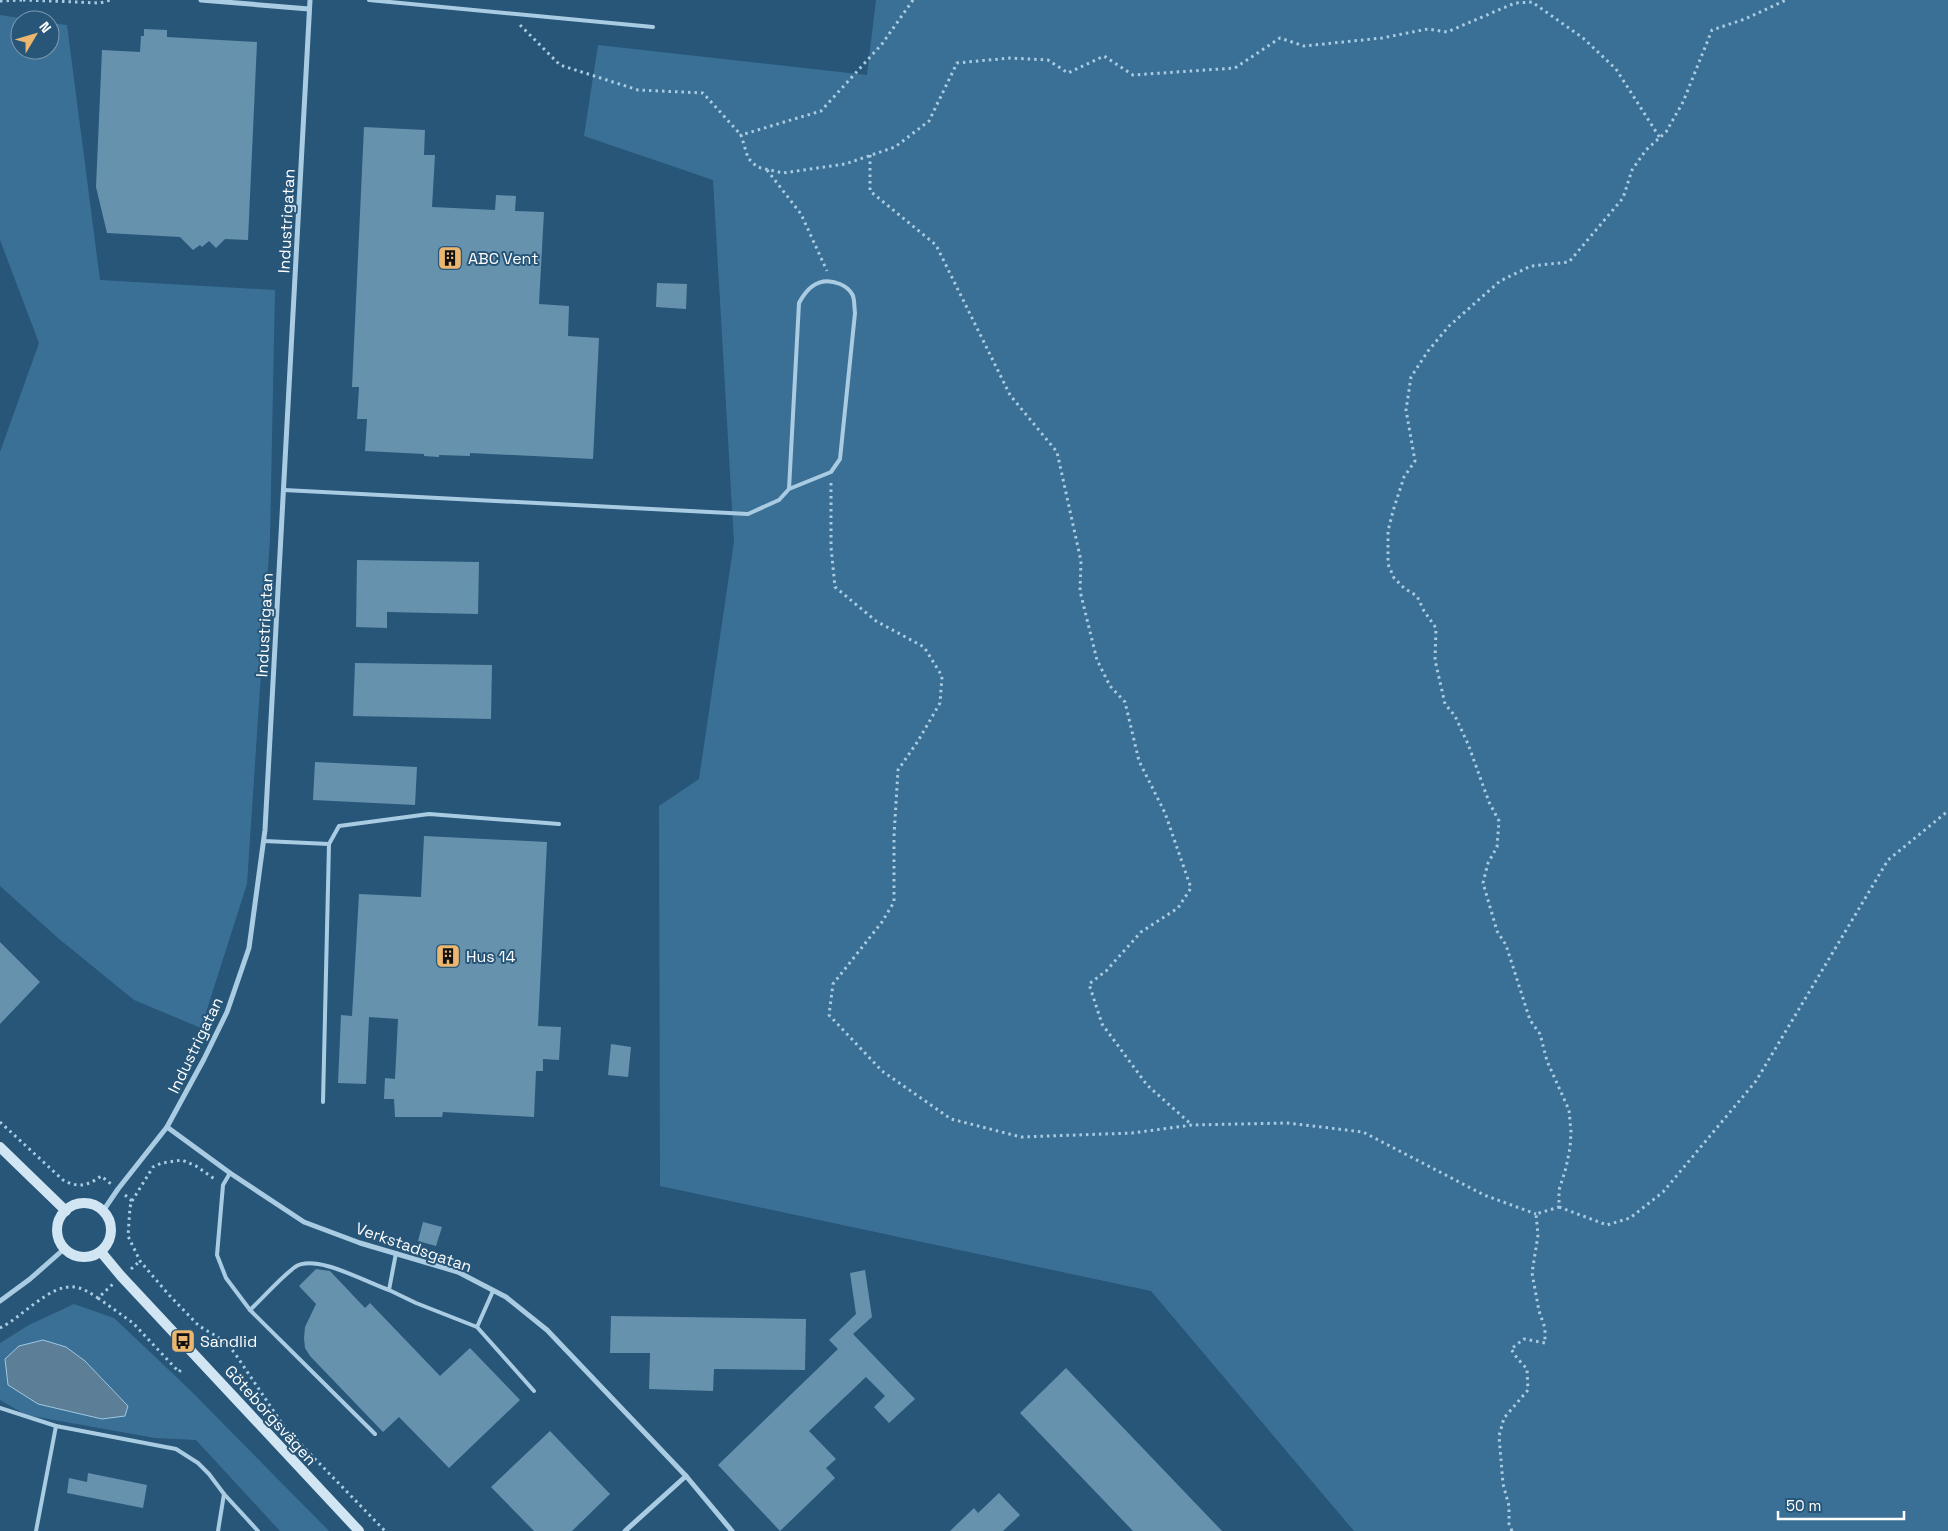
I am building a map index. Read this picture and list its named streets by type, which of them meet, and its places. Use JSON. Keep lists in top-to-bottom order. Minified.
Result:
{"streets":{"street":["Industrigatan","Verkstadsgatan","Göteborgsvägen"]},"crossings":[["Industrigatan","Verkstadsgatan"],["Industrigatan","Göteborgsvägen"]],"places":{"building":["ABC Vent","Hus 14"],"bus stop":["Sandlid"]},"scale_bar":"50 m","north":"top right"}
